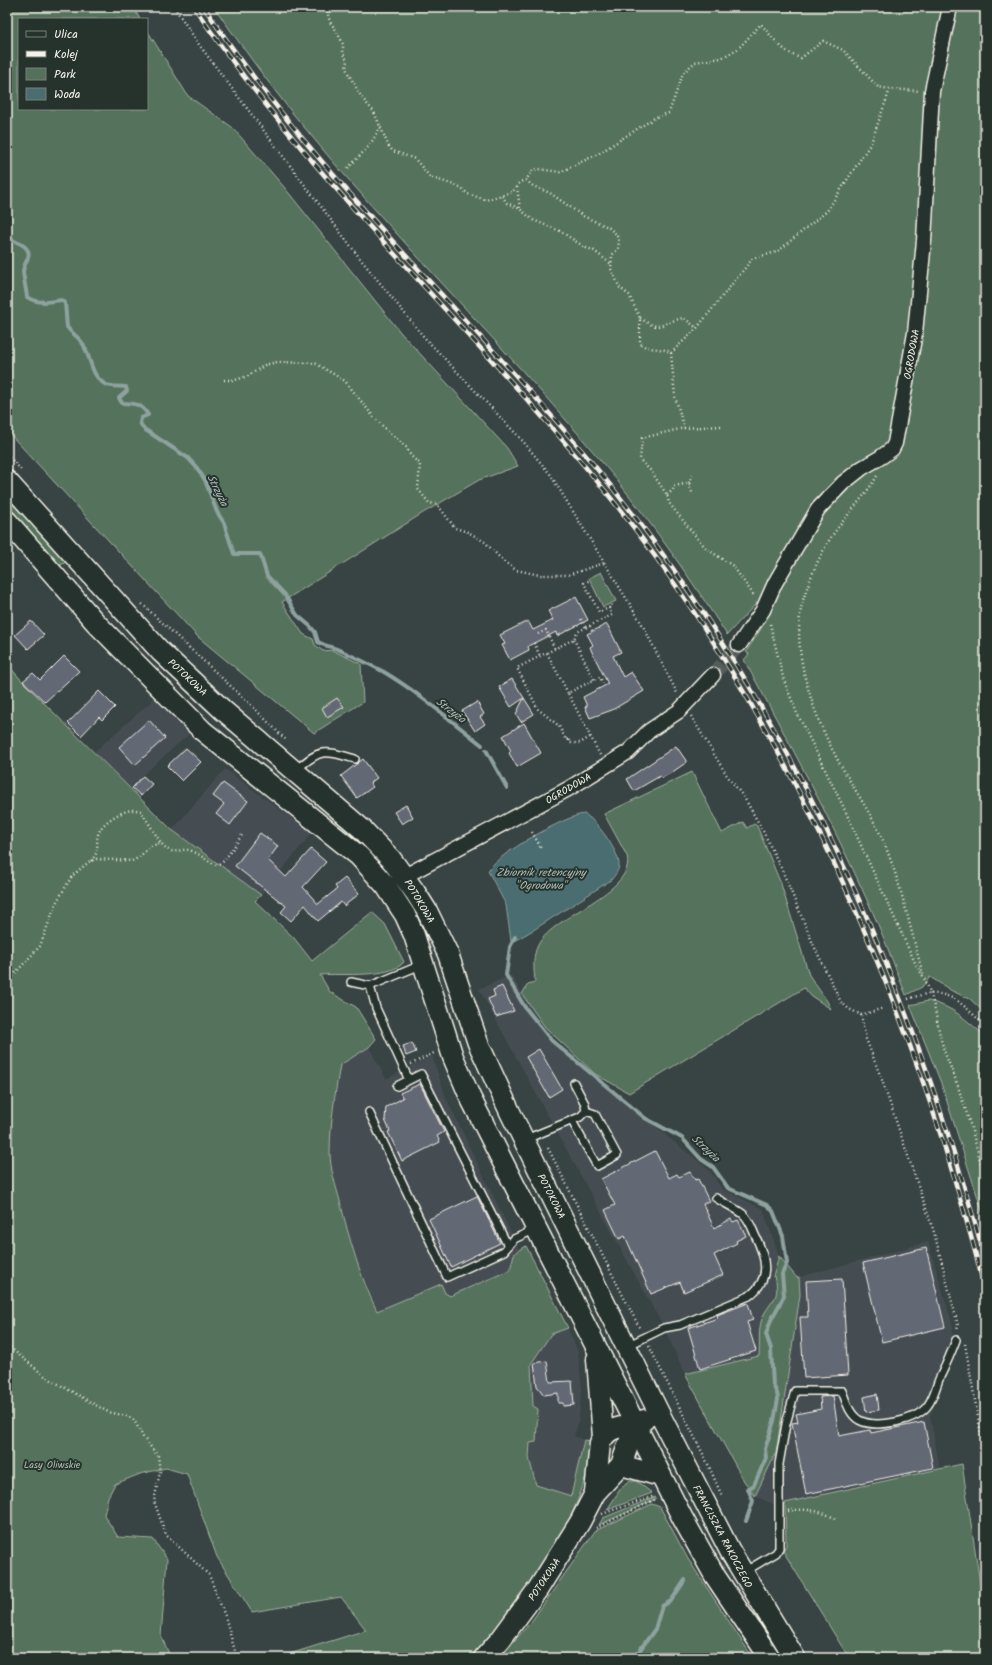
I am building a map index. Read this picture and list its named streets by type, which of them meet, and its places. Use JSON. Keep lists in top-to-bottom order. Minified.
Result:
{"streets":{"main road":["POTOKOWA","FRANCISZKA RAKOCZEGO"],"street":["OGRODOWA"]},"crossings":[["OGRODOWA","POTOKOWA"],["POTOKOWA","FRANCISZKA RAKOCZEGO"]],"water":["Strzyża","Zbiornik retencyjny \"Ogrodowa\""],"parks":["Lasy Oliwskie"],"legend":["Ulica","Kolej","Park","Woda"]}
